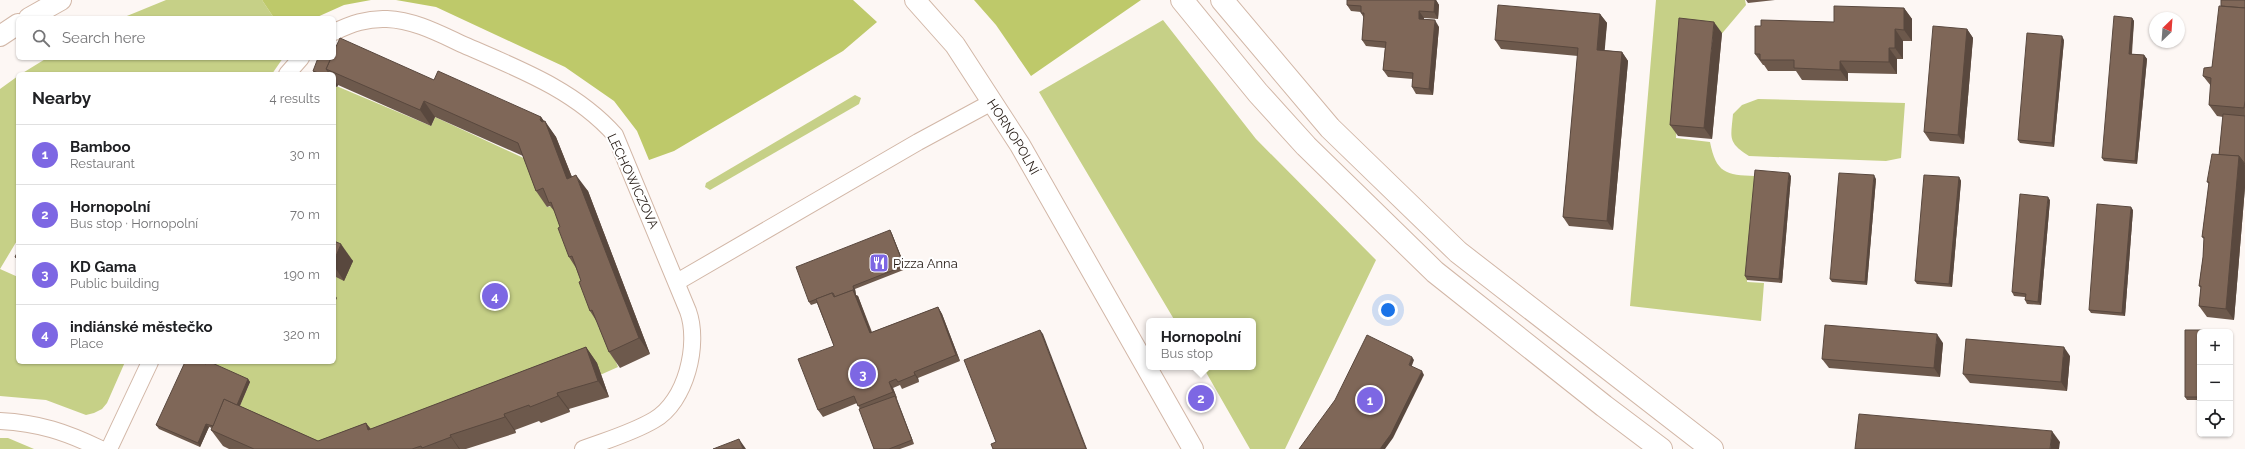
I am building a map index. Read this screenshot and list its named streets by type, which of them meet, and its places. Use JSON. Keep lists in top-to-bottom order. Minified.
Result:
{"streets":{"street":["HORNOPOLNÍ","LECHOWICZOVA"]},"places":{"restaurant":["Pizza Anna"]},"north":"top right","page":{"search":"Search here","heading":["Nearby","4 results"],"list":[{"mark":"1","name":"Bamboo","note":"Restaurant","value":"30 m"},{"mark":"2","name":"Hornopolní","note":"Bus stop · Hornopolní","value":"70 m"},{"mark":"3","name":"KD Gama","note":"Public building","value":"190 m"},{"mark":"4","name":"indiánské městečko","note":"Place","value":"320 m"}],"pins":["4","3","2","1"],"popup":["Hornopolní","Bus stop"],"map_buttons":["+","−"]}}
